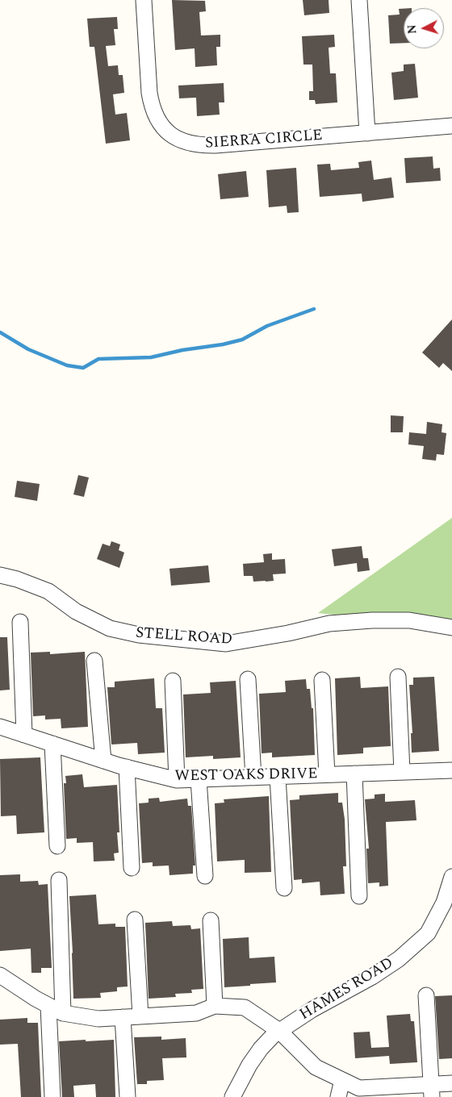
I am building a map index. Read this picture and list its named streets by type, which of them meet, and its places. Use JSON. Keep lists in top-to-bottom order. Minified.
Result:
{"streets":{"street":["SIERRA CIRCLE","STELL ROAD","WEST OAKS DRIVE","HAMES ROAD"]},"north":"left"}
